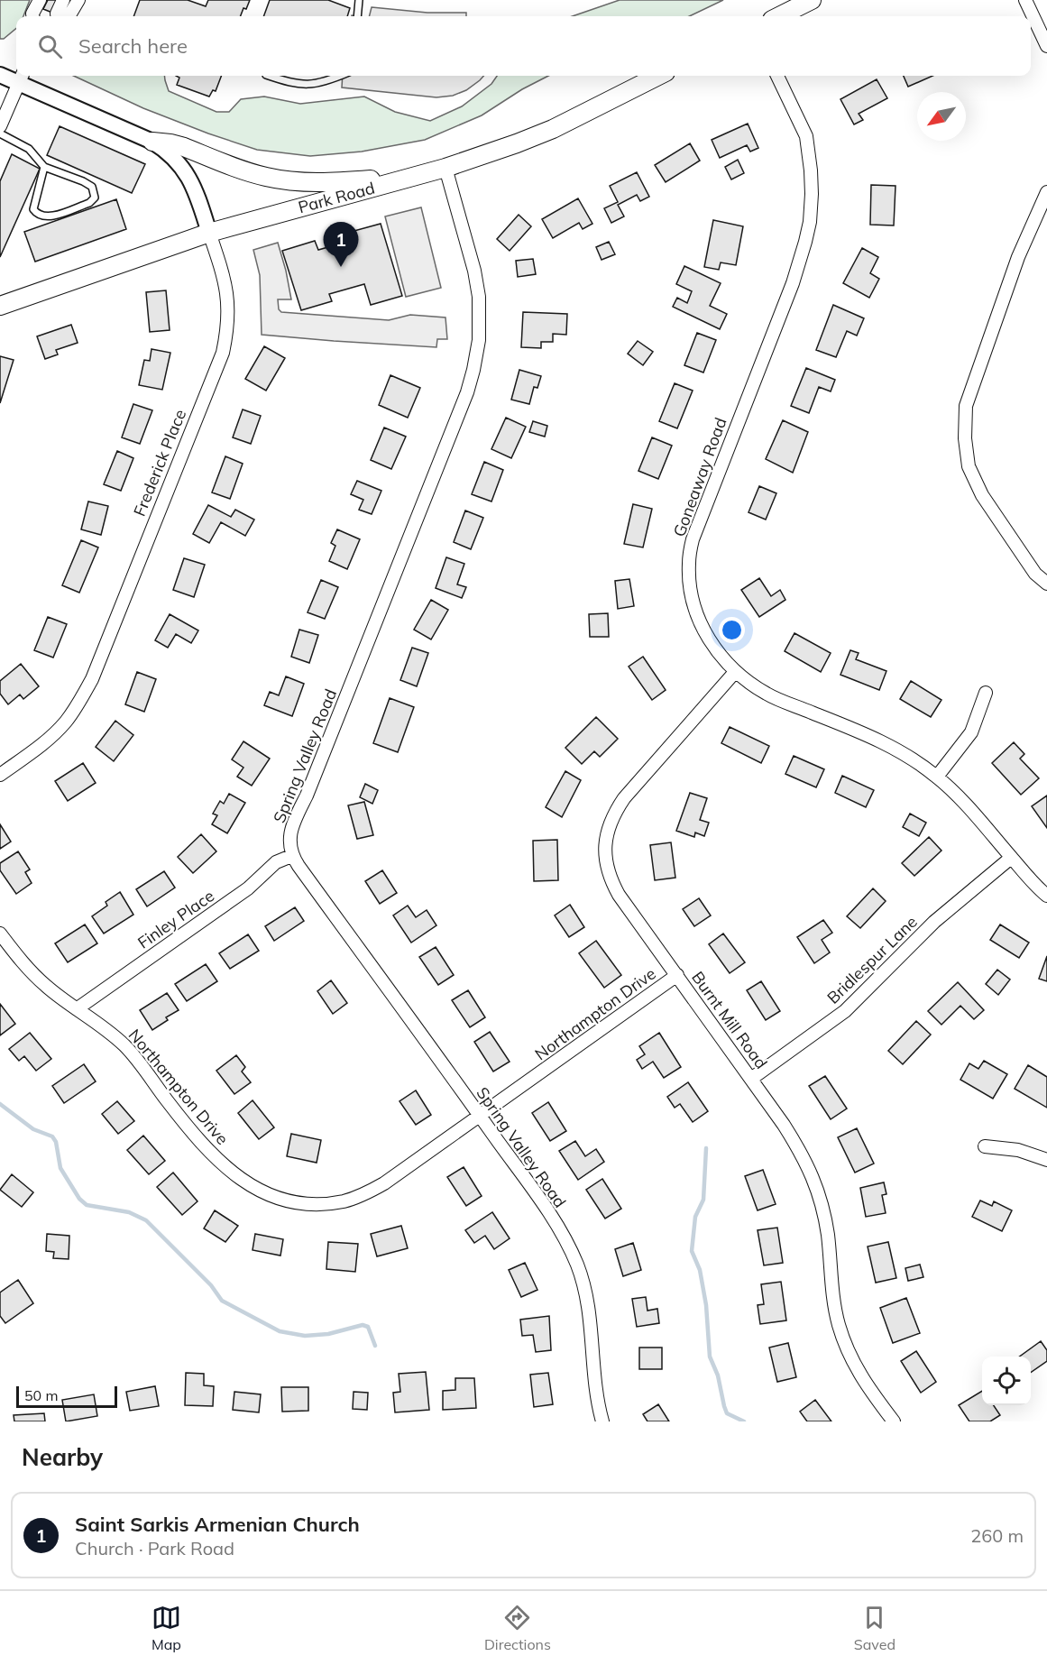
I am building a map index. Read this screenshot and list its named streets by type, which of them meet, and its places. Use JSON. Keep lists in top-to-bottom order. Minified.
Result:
{"streets":{"main road":["Park Road"],"street":["Frederick Place","Goneaway Road","Spring Valley Road","Finley Place","Bridlespur Lane","Northampton Drive","Burnt Mill Road"]},"crossings":[["Park Road","Frederick Place"],["Park Road","Spring Valley Road"],["Goneaway Road","Bridlespur Lane"],["Goneaway Road","Burnt Mill Road"],["Spring Valley Road","Finley Place"],["Spring Valley Road","Northampton Drive"],["Finley Place","Northampton Drive"],["Bridlespur Lane","Burnt Mill Road"],["Northampton Drive","Burnt Mill Road"]],"scale_bar":"50 m","north":"bottom left","page":{"search":"Search here","pins":"1","scale":"50 m","heading":"Nearby","list":[{"mark":"1","name":"Saint Sarkis Armenian Church","note":"Church · Park Road","value":"260 m"}],"nav":["Map","Directions","Saved"]}}
